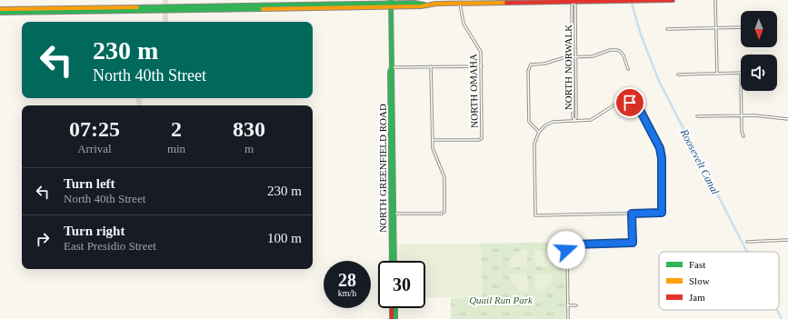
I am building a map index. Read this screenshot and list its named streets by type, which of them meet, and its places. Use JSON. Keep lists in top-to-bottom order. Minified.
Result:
{"streets":{"main road":["NORTH GREENFIELD ROAD"],"street":["NORTH NORWALK","NORTH OMAHA"]},"water":["Roosevelt Canal"],"parks":["Quail Run Park"],"legend":["Fast","Slow","Jam"],"north":"bottom","page":{"turn":["230 m","North 40th Street"],"eta":["07:25","Arrival","2","min","830","m"],"list":[{"name":"Turn left","note":"North 40th Street","value":"230 m"},{"name":"Turn right","note":"East Presidio Street","value":"100 m"}],"speed":"28 km/h","limit":"30"}}
